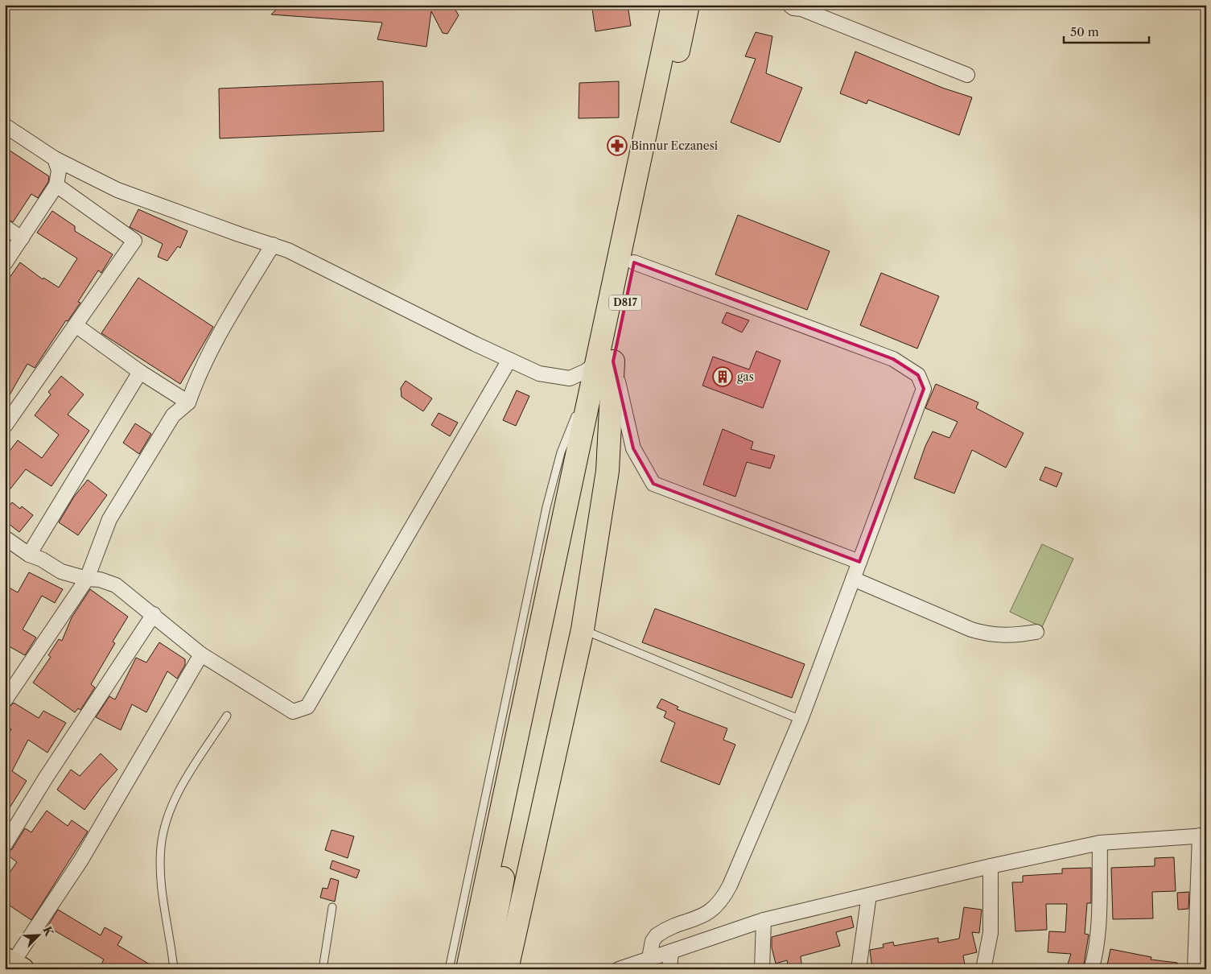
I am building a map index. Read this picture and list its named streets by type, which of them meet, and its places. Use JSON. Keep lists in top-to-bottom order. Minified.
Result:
{"streets":{"highway":["D817"]},"places":{"pharmacy":["Binnur Eczanesi"],"building":["gas"]},"scale_bar":"50 m","north":"top right"}
